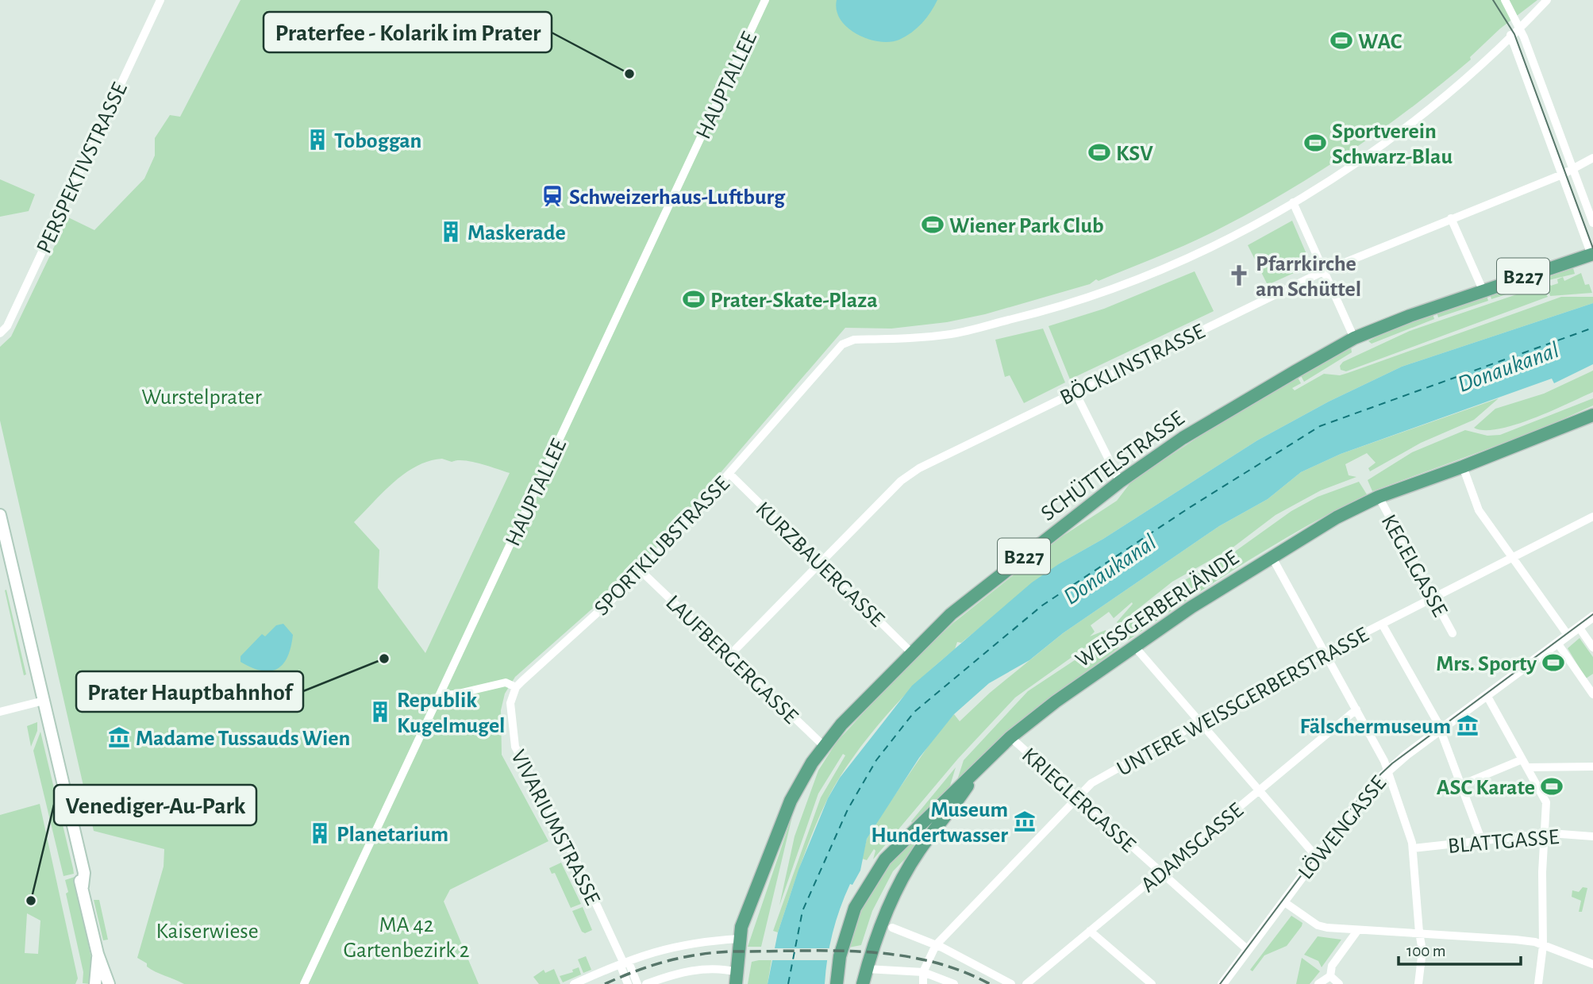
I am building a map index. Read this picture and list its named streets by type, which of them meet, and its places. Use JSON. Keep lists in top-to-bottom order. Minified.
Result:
{"streets":{"main road":["B227","SCHÜTTELSTRASSE","WEISSGERBERLÄNDE"],"street":["HAUPTALLEE","PERSPEKTIVSTRASSE","BÖCKLINSTRASSE","SPORTKLUBSTRASSE","KURZBAUERGASSE","KEGELGASSE","LAUFBERGERGASSE","UNTERE WEISSGERBERSTRASSE","KRIEGLERGASSE","VIVARIUMSTRASSE","LÖWENGASSE","BLATTGASSE","ADAMSGASSE"]},"crossings":[["BÖCKLINSTRASSE","KURZBAUERGASSE"],["BÖCKLINSTRASSE","LAUFBERGERGASSE"],["SCHÜTTELSTRASSE","KURZBAUERGASSE"],["SCHÜTTELSTRASSE","LAUFBERGERGASSE"],["SPORTKLUBSTRASSE","KURZBAUERGASSE"],["SPORTKLUBSTRASSE","LAUFBERGERGASSE"],["SPORTKLUBSTRASSE","VIVARIUMSTRASSE"],["KEGELGASSE","WEISSGERBERLÄNDE"],["KEGELGASSE","UNTERE WEISSGERBERSTRASSE"],["WEISSGERBERLÄNDE","KRIEGLERGASSE"],["UNTERE WEISSGERBERSTRASSE","KRIEGLERGASSE"],["KRIEGLERGASSE","LÖWENGASSE"],["KRIEGLERGASSE","ADAMSGASSE"]],"water":["Donaukanal"],"parks":["Wurstelprater","MA 42 Gartenbezirk 2","Kaiserwiese"],"places":{"sports":["WAC","Sportverein Schwarz-Blau","KSV","Wiener Park Club","Prater-Skate-Plaza","Mrs. Sporty","ASC Karate"],"other":["Praterfee - Kolarik im Prater","Prater Hauptbahnhof","Venediger-Au-Park"],"building":["Toboggan","Maskerade","Republik Kugelmugel","Planetarium"],"station":["Schweizerhaus-Luftburg"],"church":["Pfarrkirche am Schüttel"],"museum":["Fälschermuseum","Madame Tussauds Wien","Museum Hundertwasser"]},"scale_bar":"100 m"}
